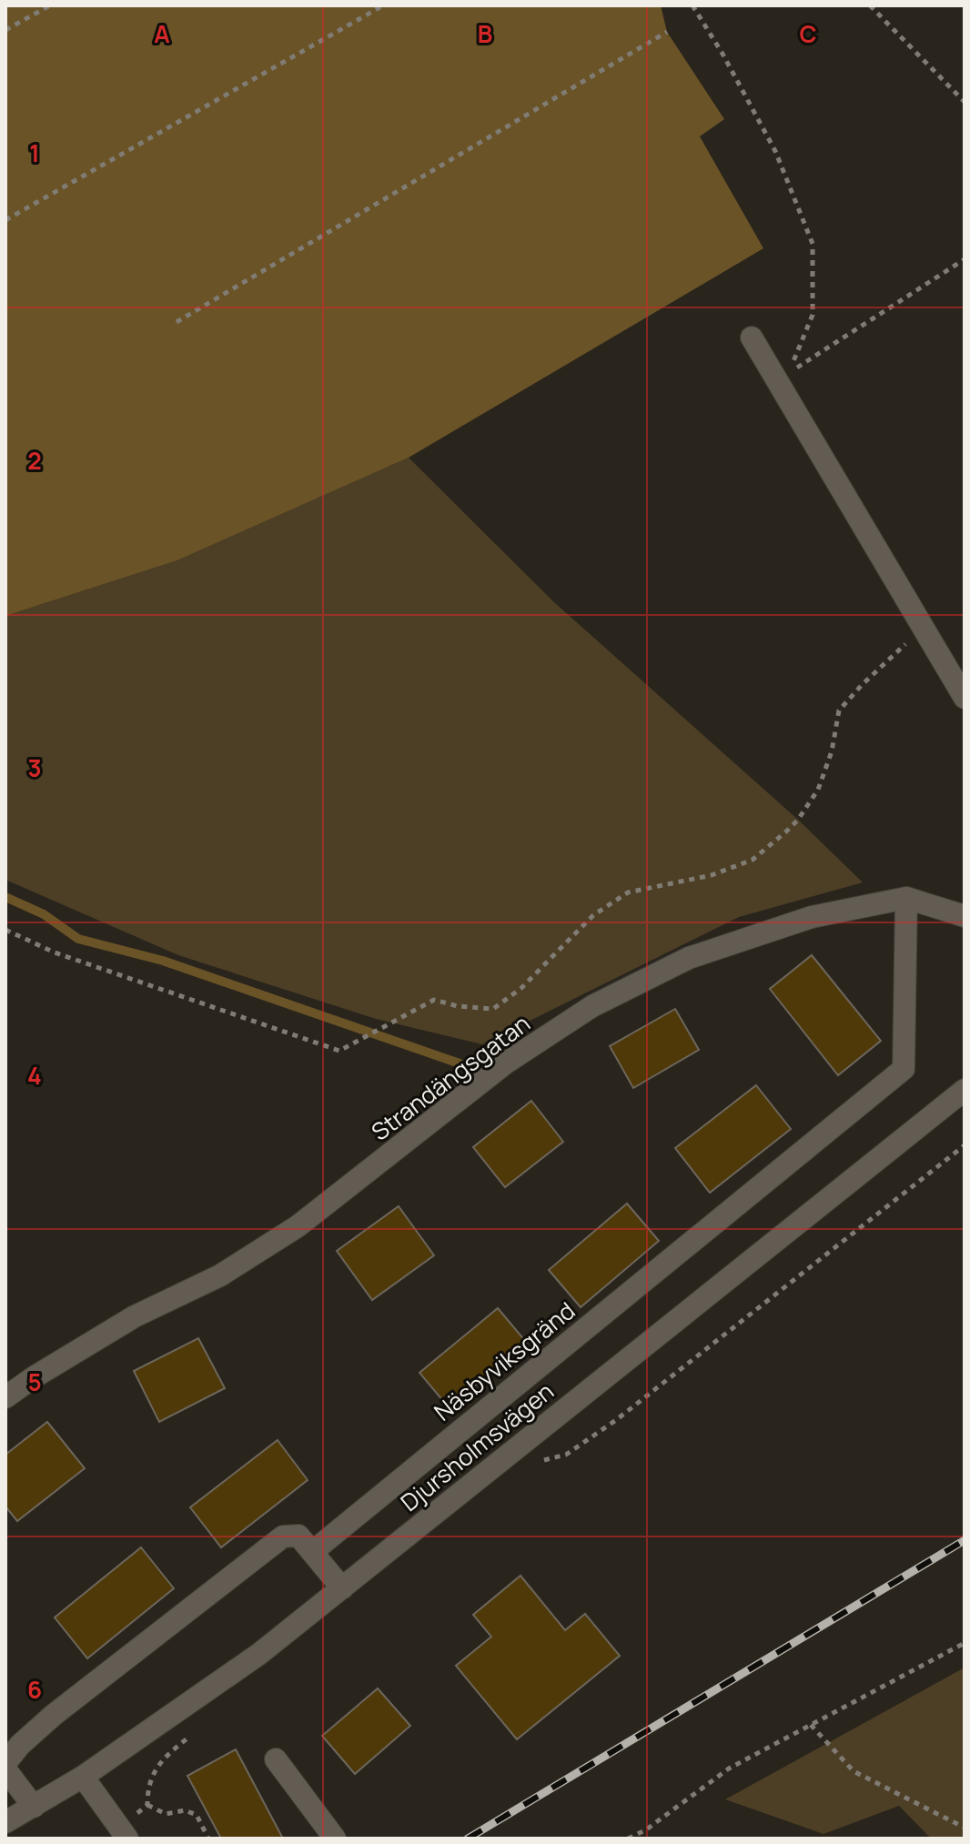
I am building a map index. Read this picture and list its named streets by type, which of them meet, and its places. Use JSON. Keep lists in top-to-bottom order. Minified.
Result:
{"streets":{"street":["Strandängsgatan","Näsbyviksgränd","Djursholmsvägen"]},"crossings":[["Strandängsgatan","Näsbyviksgränd"]],"grid":{"columns":["A","B","C"],"rows":["1","2","3","4","5","6"]}}
